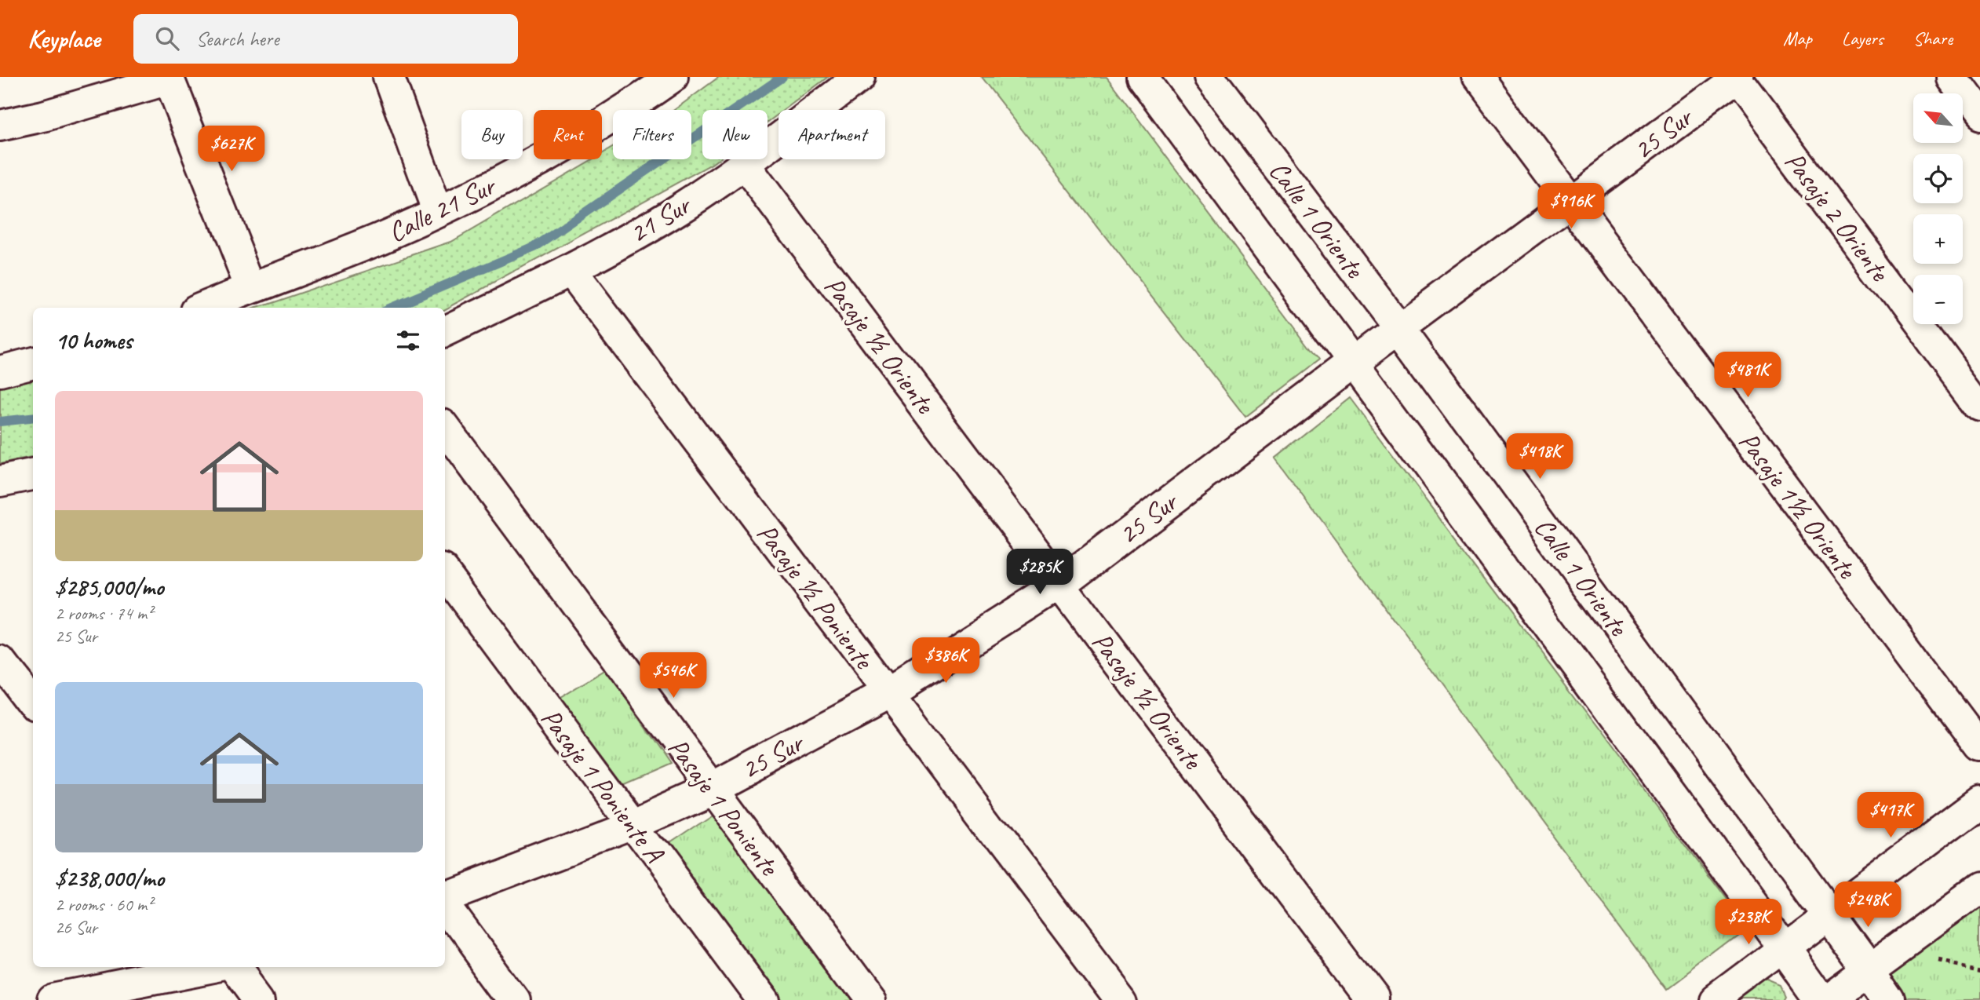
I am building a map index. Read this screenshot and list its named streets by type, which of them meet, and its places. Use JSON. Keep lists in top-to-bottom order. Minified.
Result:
{"streets":{"street":["25 Sur","Calle 21 Sur","Pasaje 2 Oriente","21 Sur","Calle 1 Oriente","Pasaje ½ Oriente","Pasaje 1½ Oriente","Pasaje ½ Poniente","Pasaje 1 Poniente A","Pasaje 1 Poniente"]},"crossings":[["25 Sur","Pasaje 2 Oriente"],["25 Sur","Calle 1 Oriente"],["25 Sur","Pasaje ½ Oriente"],["25 Sur","Pasaje 1½ Oriente"],["25 Sur","Pasaje ½ Poniente"],["25 Sur","Pasaje 1 Poniente A"],["25 Sur","Pasaje 1 Poniente"],["21 Sur","Pasaje ½ Oriente"],["21 Sur","Pasaje ½ Poniente"]],"north":"top left","page":{"header":"Keyplace","search":"Search here","nav":["Map","Layers","Share"],"map_buttons":["+","−"],"chip":["Buy","Rent","Filters","New","Apartment"],"price":["$627K","$916K","$481K","$418K","$285K","$386K","$546K","$417K","$248K","$238K"],"heading":"10 homes","list":[{"name":"$285,000/mo","note":"2 rooms · 74 m² · 25 Sur"},{"name":"$238,000/mo","note":"2 rooms · 60 m² · 26 Sur"}]}}
